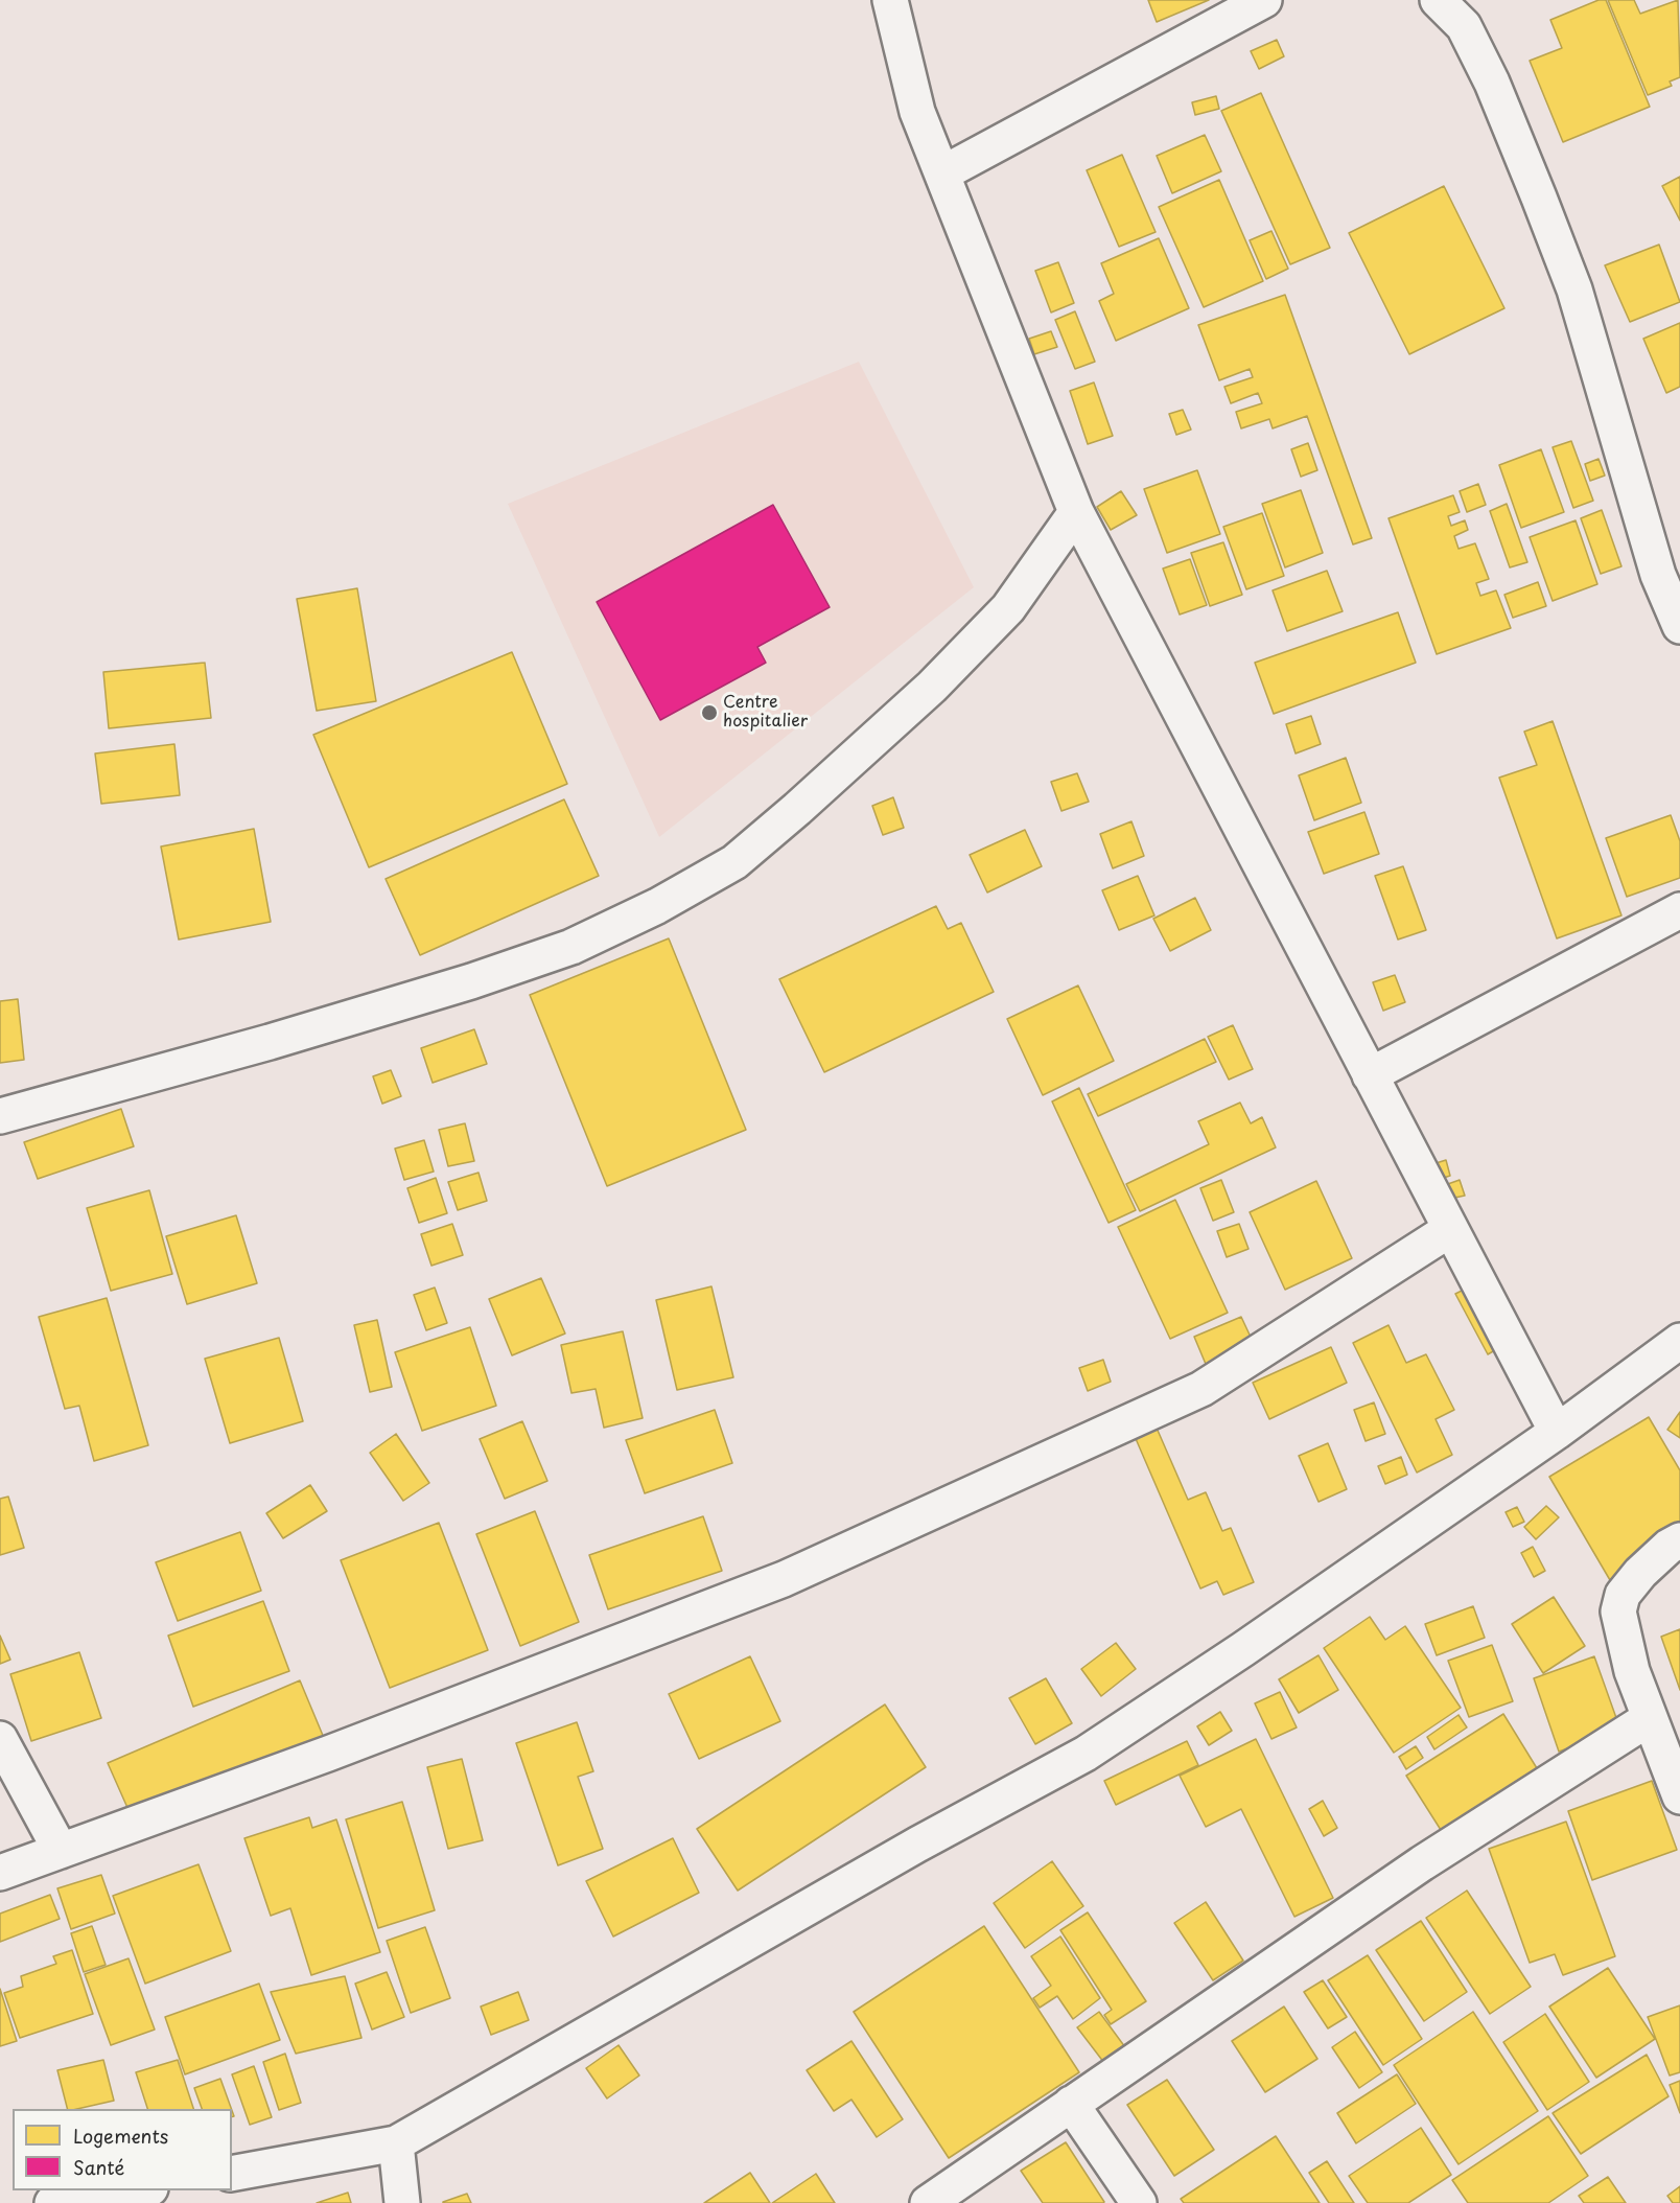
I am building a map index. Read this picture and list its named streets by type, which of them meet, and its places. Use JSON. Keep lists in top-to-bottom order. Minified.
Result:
{"places":["Centre hospitalier"],"legend":["Logements","Santé"]}
